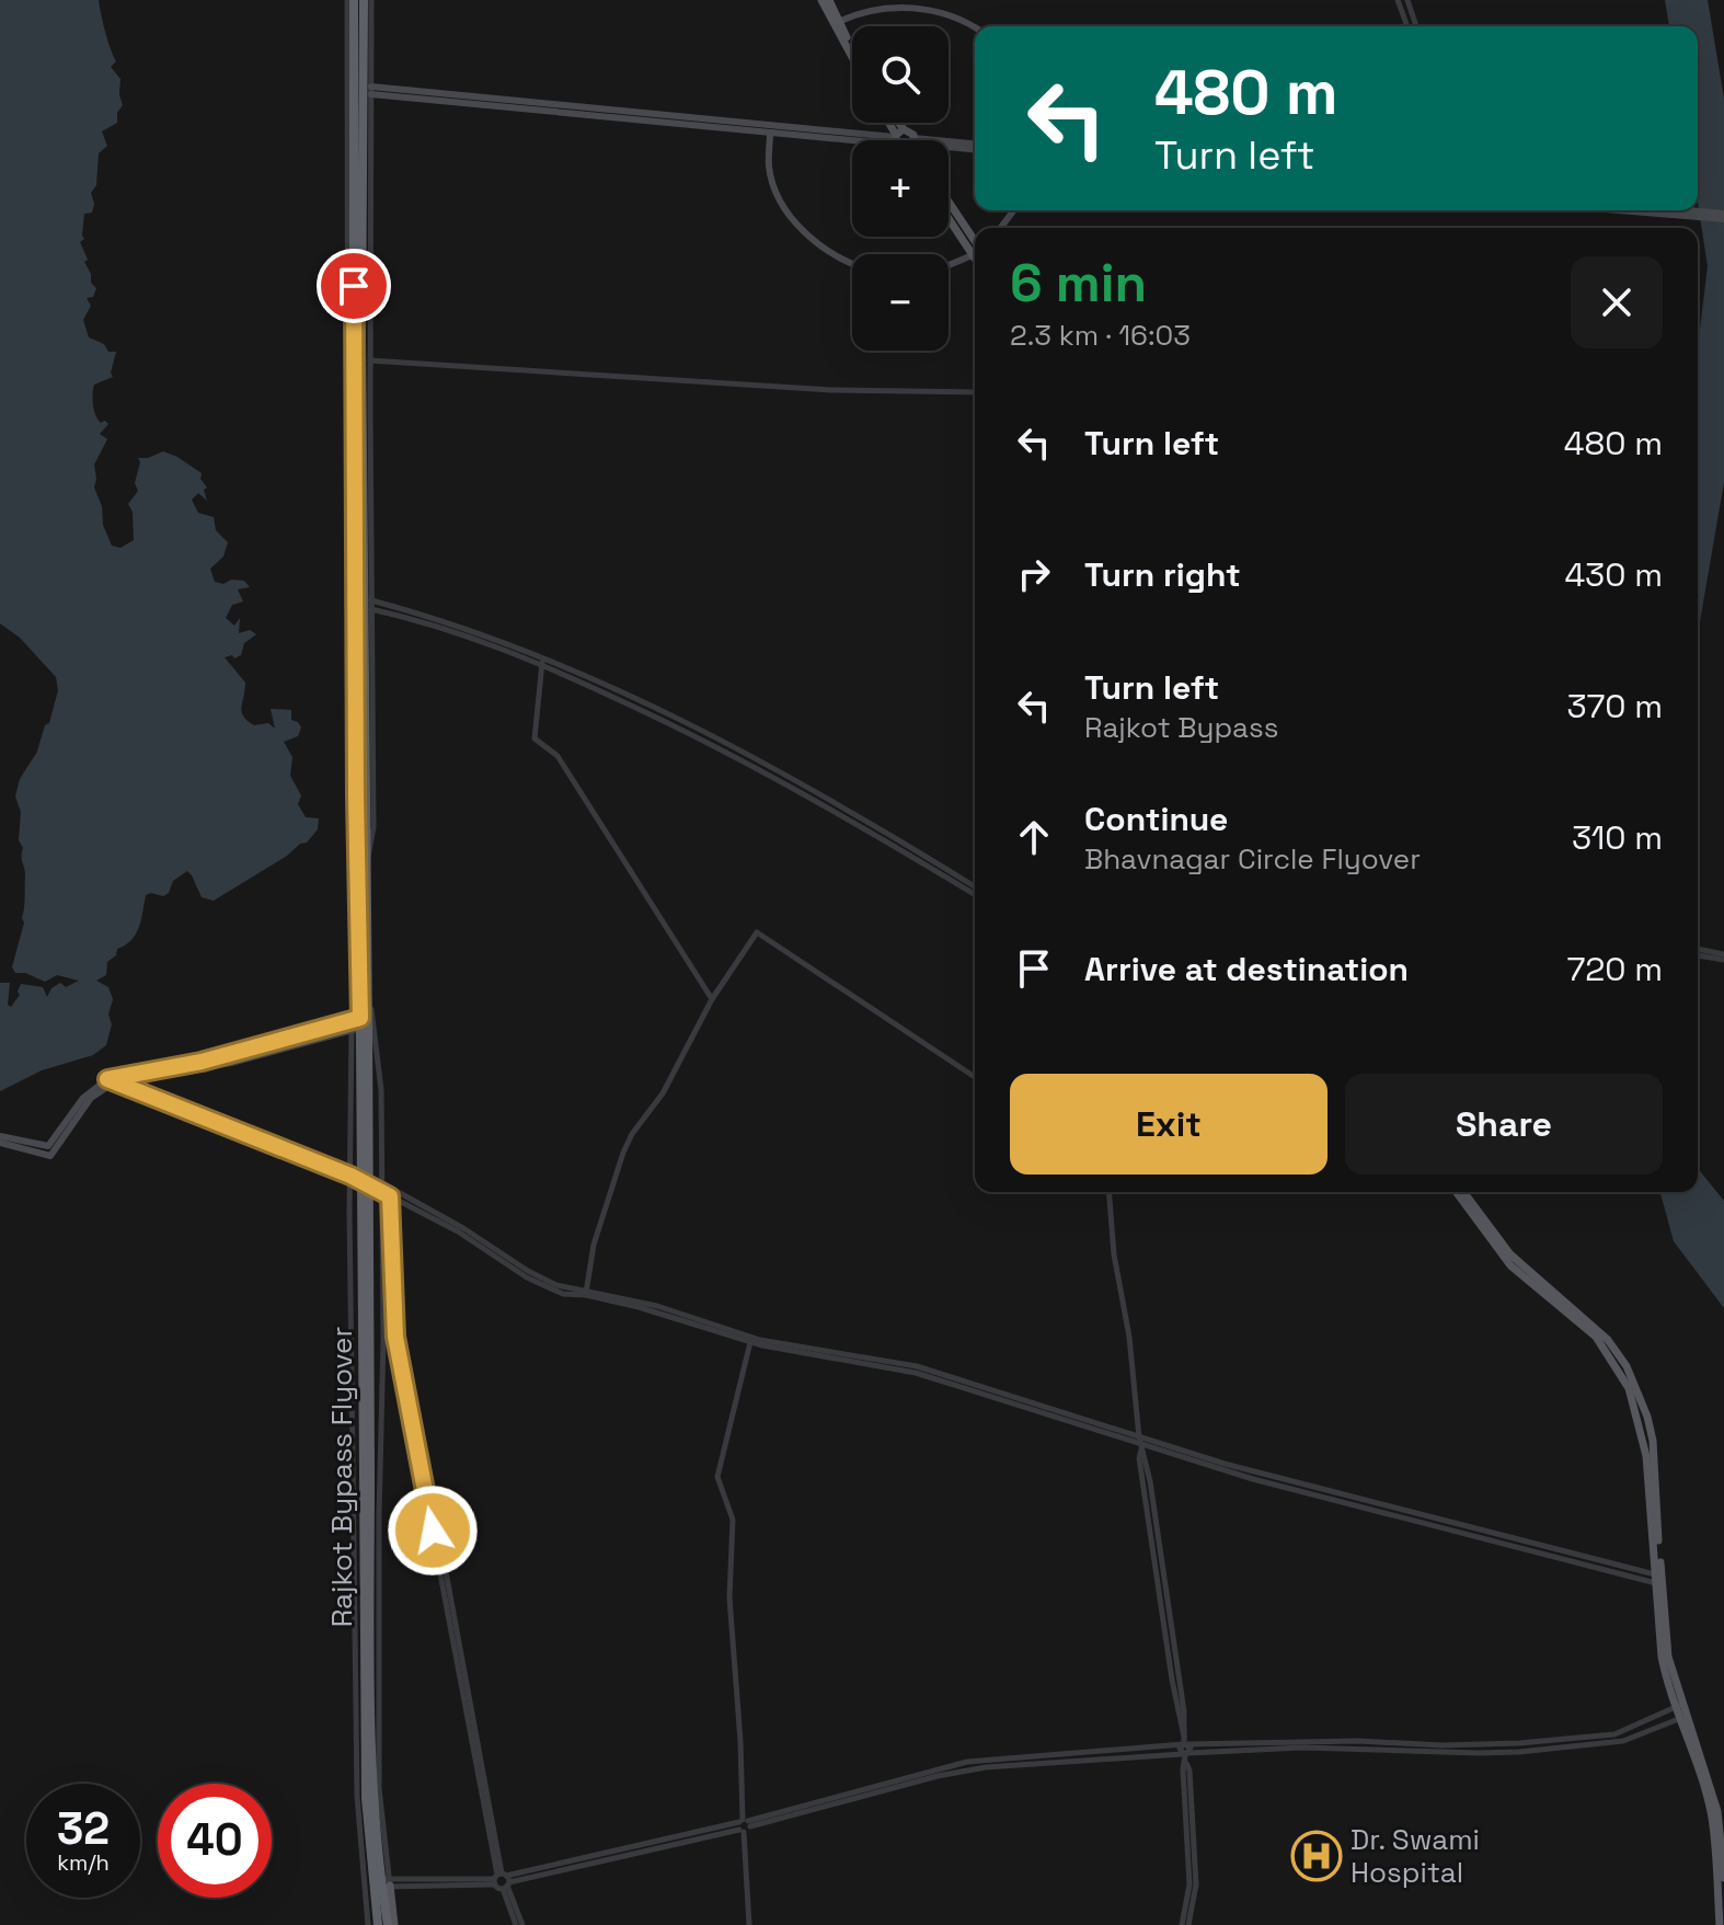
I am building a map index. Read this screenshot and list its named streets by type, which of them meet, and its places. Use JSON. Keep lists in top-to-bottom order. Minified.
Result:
{"streets":{"highway":["Rajkot Bypass Flyover"]},"places":{"hospital":["Dr. Swami Hospital"]},"page":{"map_buttons":["+","−"],"turn":["480 m","Turn left"],"heading":["6 min","2.3 km · 16:03"],"list":[{"name":"Turn left","value":"480 m"},{"name":"Turn right","value":"430 m"},{"name":"Turn left","note":"Rajkot Bypass","value":"370 m"},{"name":"Continue","note":"Bhavnagar Circle Flyover","value":"310 m"},{"name":"Arrive at destination","value":"720 m"}],"buttons":["Exit","Share"],"speed":"32 km/h","limit":"40"}}
